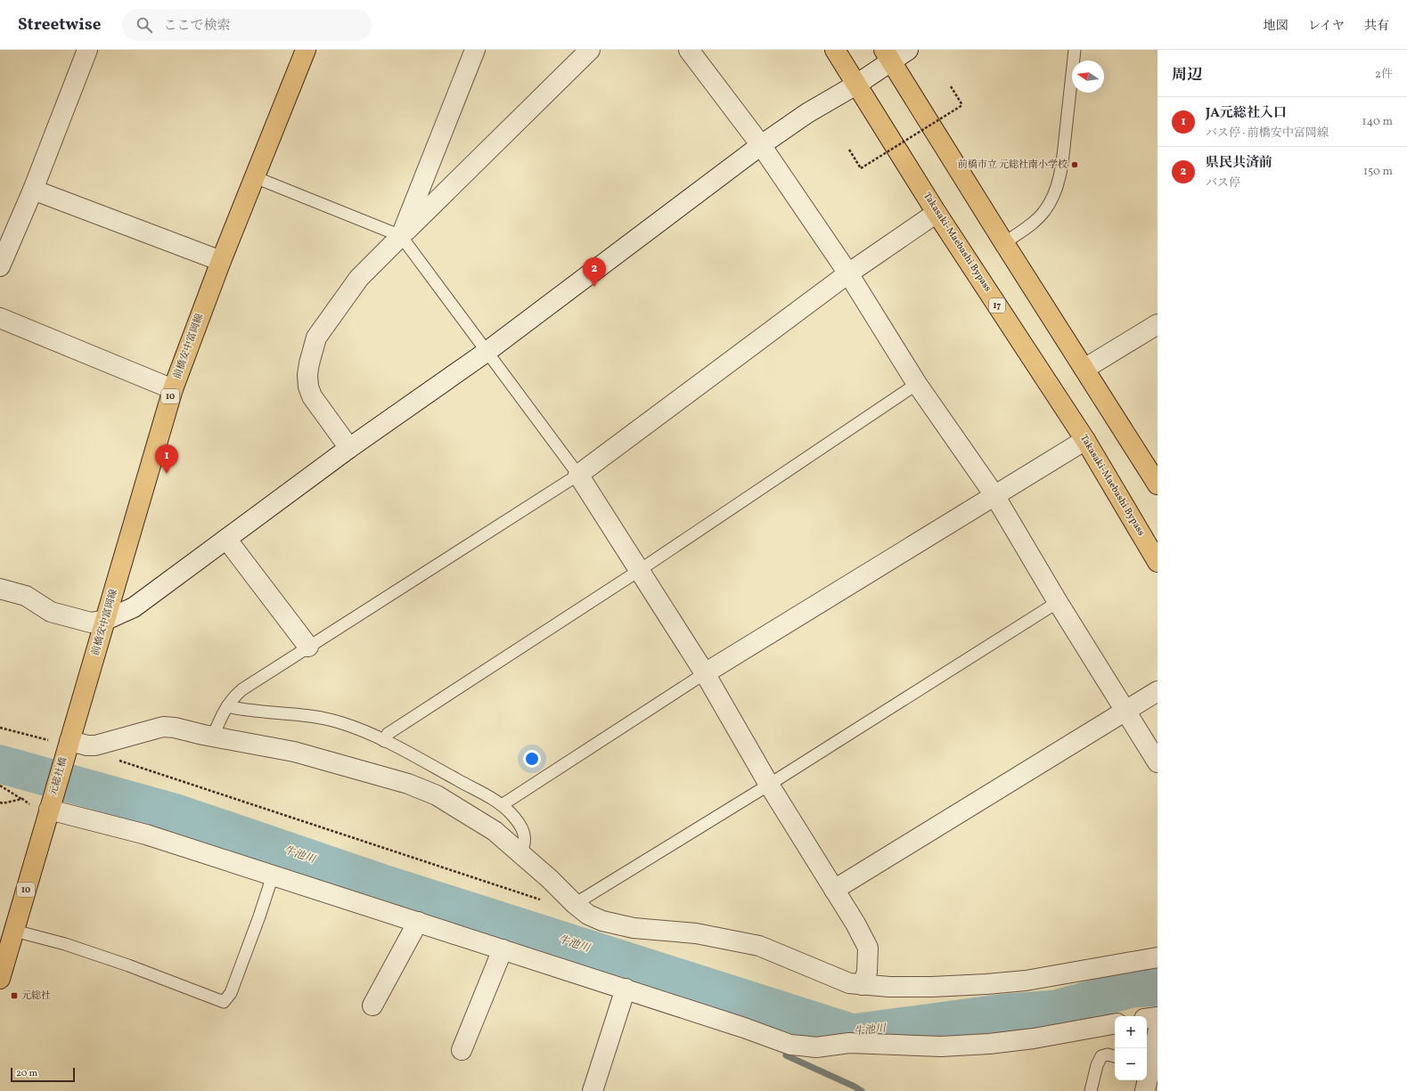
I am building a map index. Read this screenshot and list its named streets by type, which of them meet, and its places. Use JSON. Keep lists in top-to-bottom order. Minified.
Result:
{"streets":{"main road":["Takasaki-Maebashi Bypass","17","前橋安中富岡線","10","元総社橋"]},"crossings":[["前橋安中富岡線","元総社橋"],["10","元総社橋"]],"water":["牛池川"],"places":{"other":["前橋市立 元総社南小学校"],"transit":["元総社"]},"scale_bar":"20 m","north":"left","page":{"header":"Streetwise","search":"ここで検索","nav":["地図","レイヤ","共有"],"heading":["周辺","2件"],"list":[{"mark":"1","name":"JA元総社入口","note":"バス停 · 前橋安中富岡線","value":"140 m"},{"mark":"2","name":"県民共済前","note":"バス停","value":"150 m"}],"pins":["2","1"],"map_buttons":["+","−"],"scale":"20 m"}}
